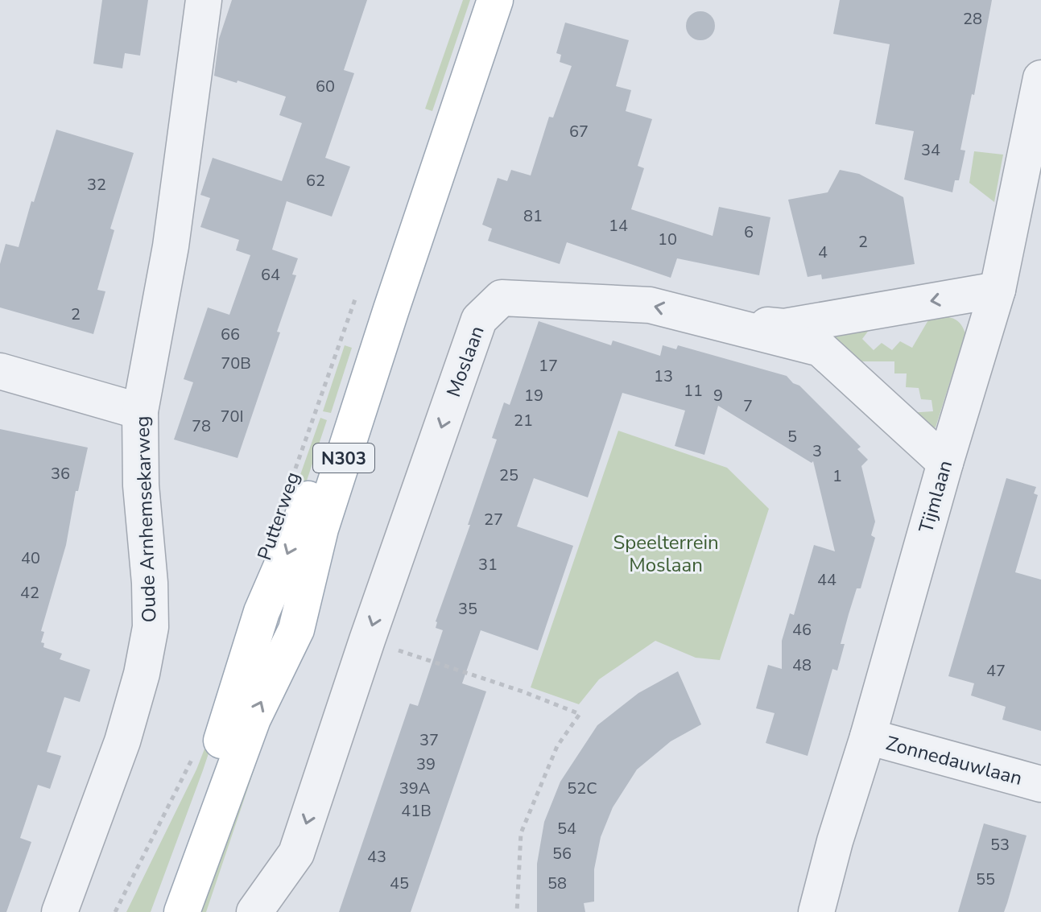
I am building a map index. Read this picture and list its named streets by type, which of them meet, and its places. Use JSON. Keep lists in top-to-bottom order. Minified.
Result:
{"streets":{"main road":["N303","Putterweg"],"street":["Moslaan","Tijmlaan","Oude Arnhemsekarweg","Zonnedauwlaan"]},"crossings":[["Moslaan","Tijmlaan"],["Tijmlaan","Zonnedauwlaan"]],"one_way":["Moslaan"],"parks":["Speelterrein Moslaan"],"house_numbers":["28","60","67","34","62","32","81","14","6","10","2","4","64","2","66","70B","17","13","11","19","9","7","70I","21","78","5","3","36","25","1","27","40","31","44","42","35","46","48","47","37","39","39A","52C","41B","54","53","56","43","55","45","58"]}
